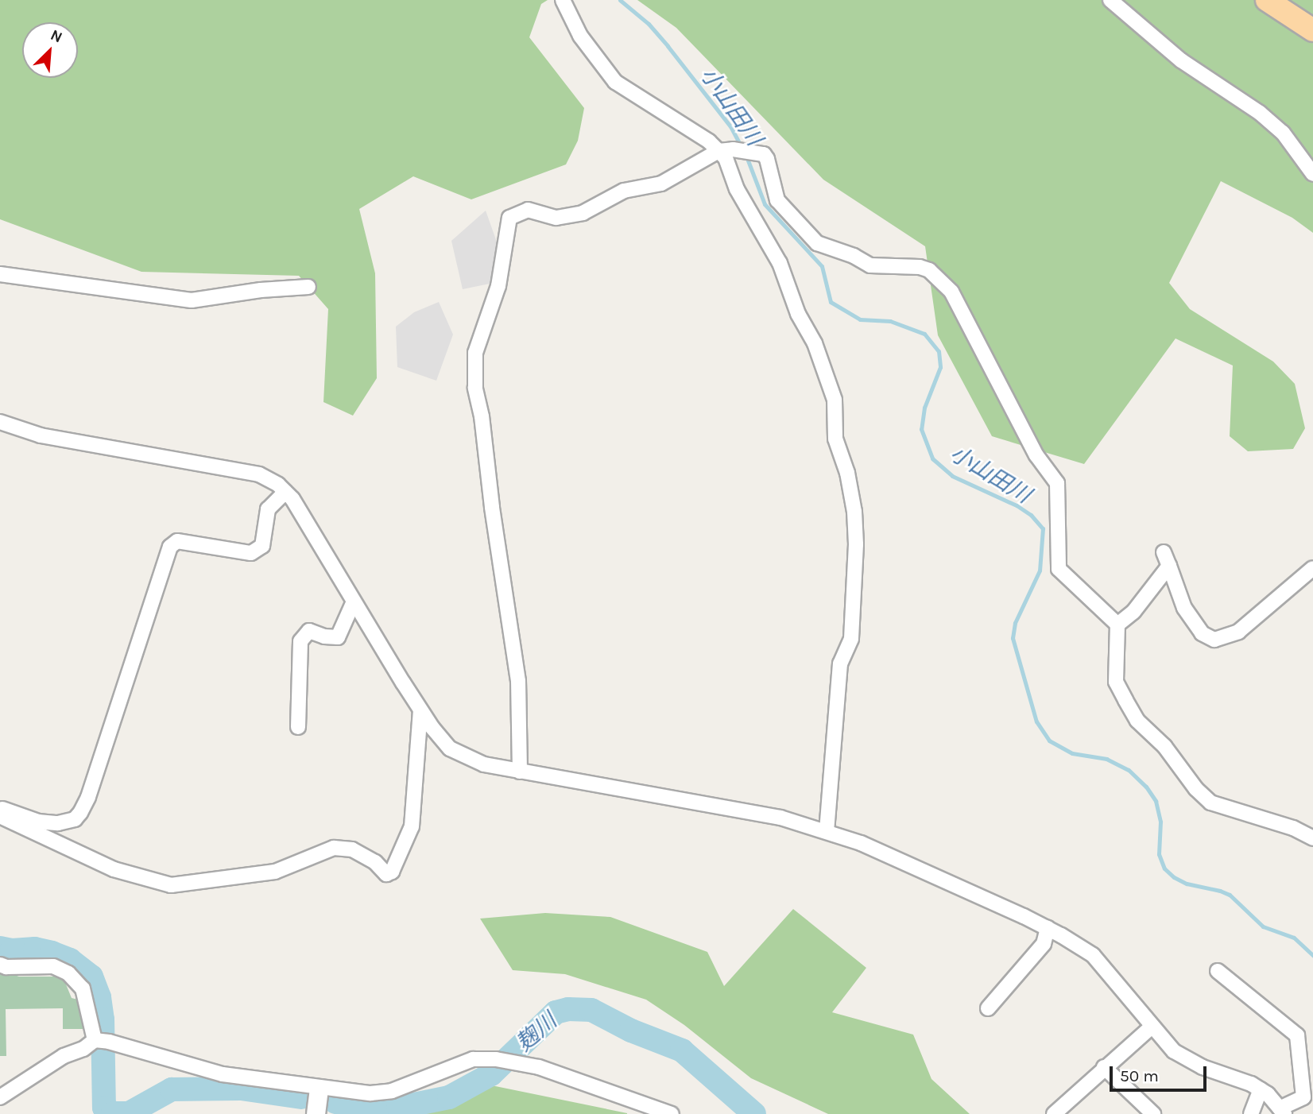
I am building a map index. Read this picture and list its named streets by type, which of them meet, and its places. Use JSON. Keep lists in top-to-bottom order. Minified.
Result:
{"water":["小山田川","麹川"],"scale_bar":"50 m","north":"top right"}
